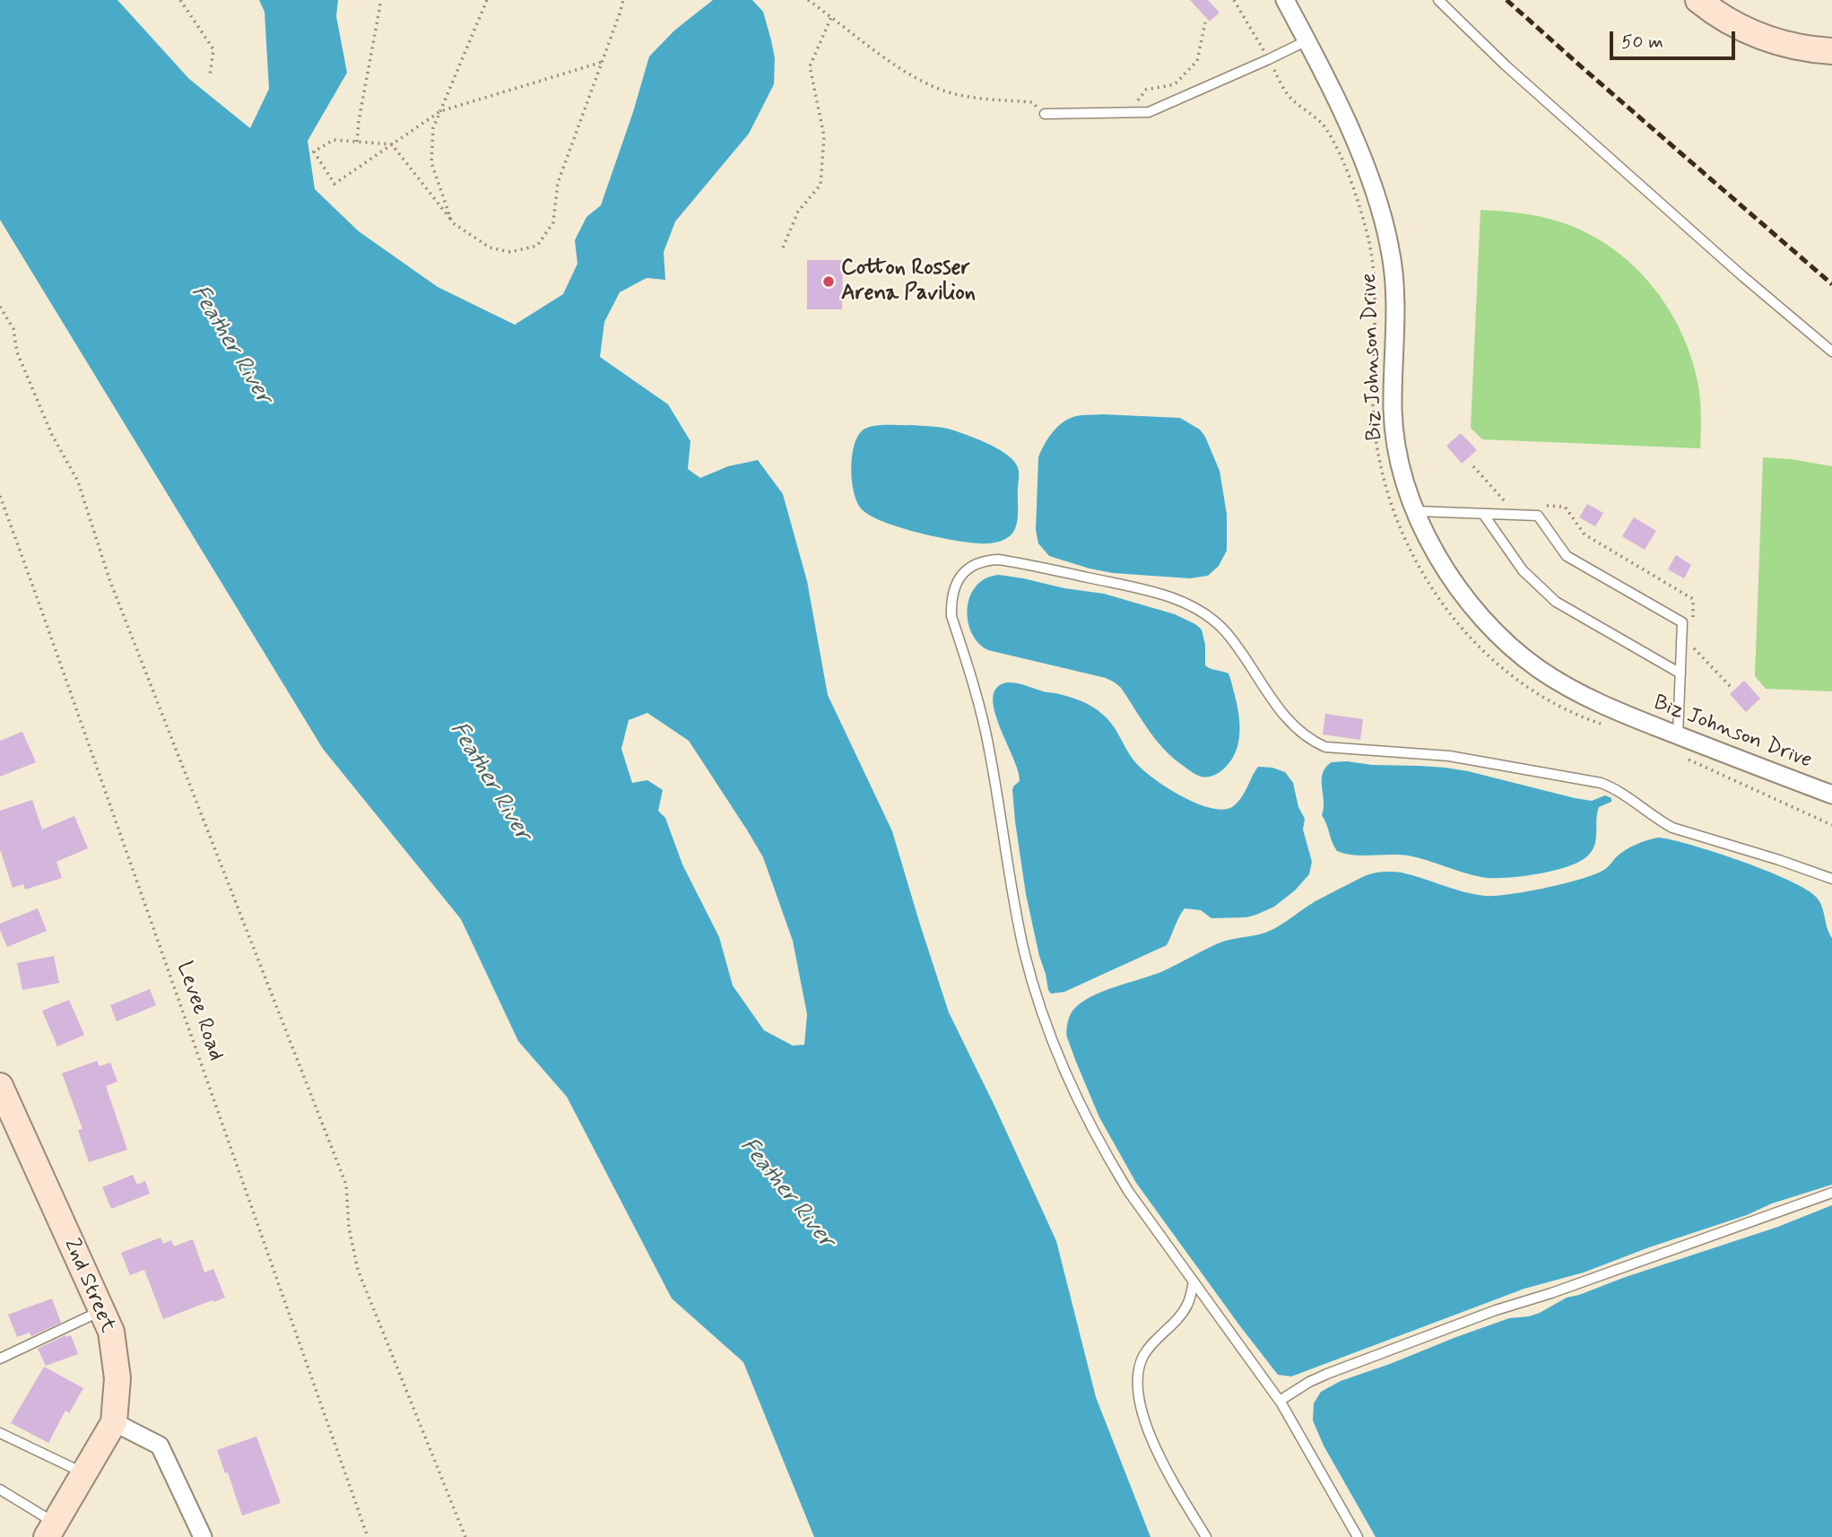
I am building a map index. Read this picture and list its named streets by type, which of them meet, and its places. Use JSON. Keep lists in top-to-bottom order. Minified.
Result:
{"streets":{"main road":["2nd Street"],"street":["Biz Johnson Drive"],"path":["Levee Road"]},"water":["Feather River"],"places":["Cotton Rosser Arena Pavilion"],"scale_bar":"50 m"}
